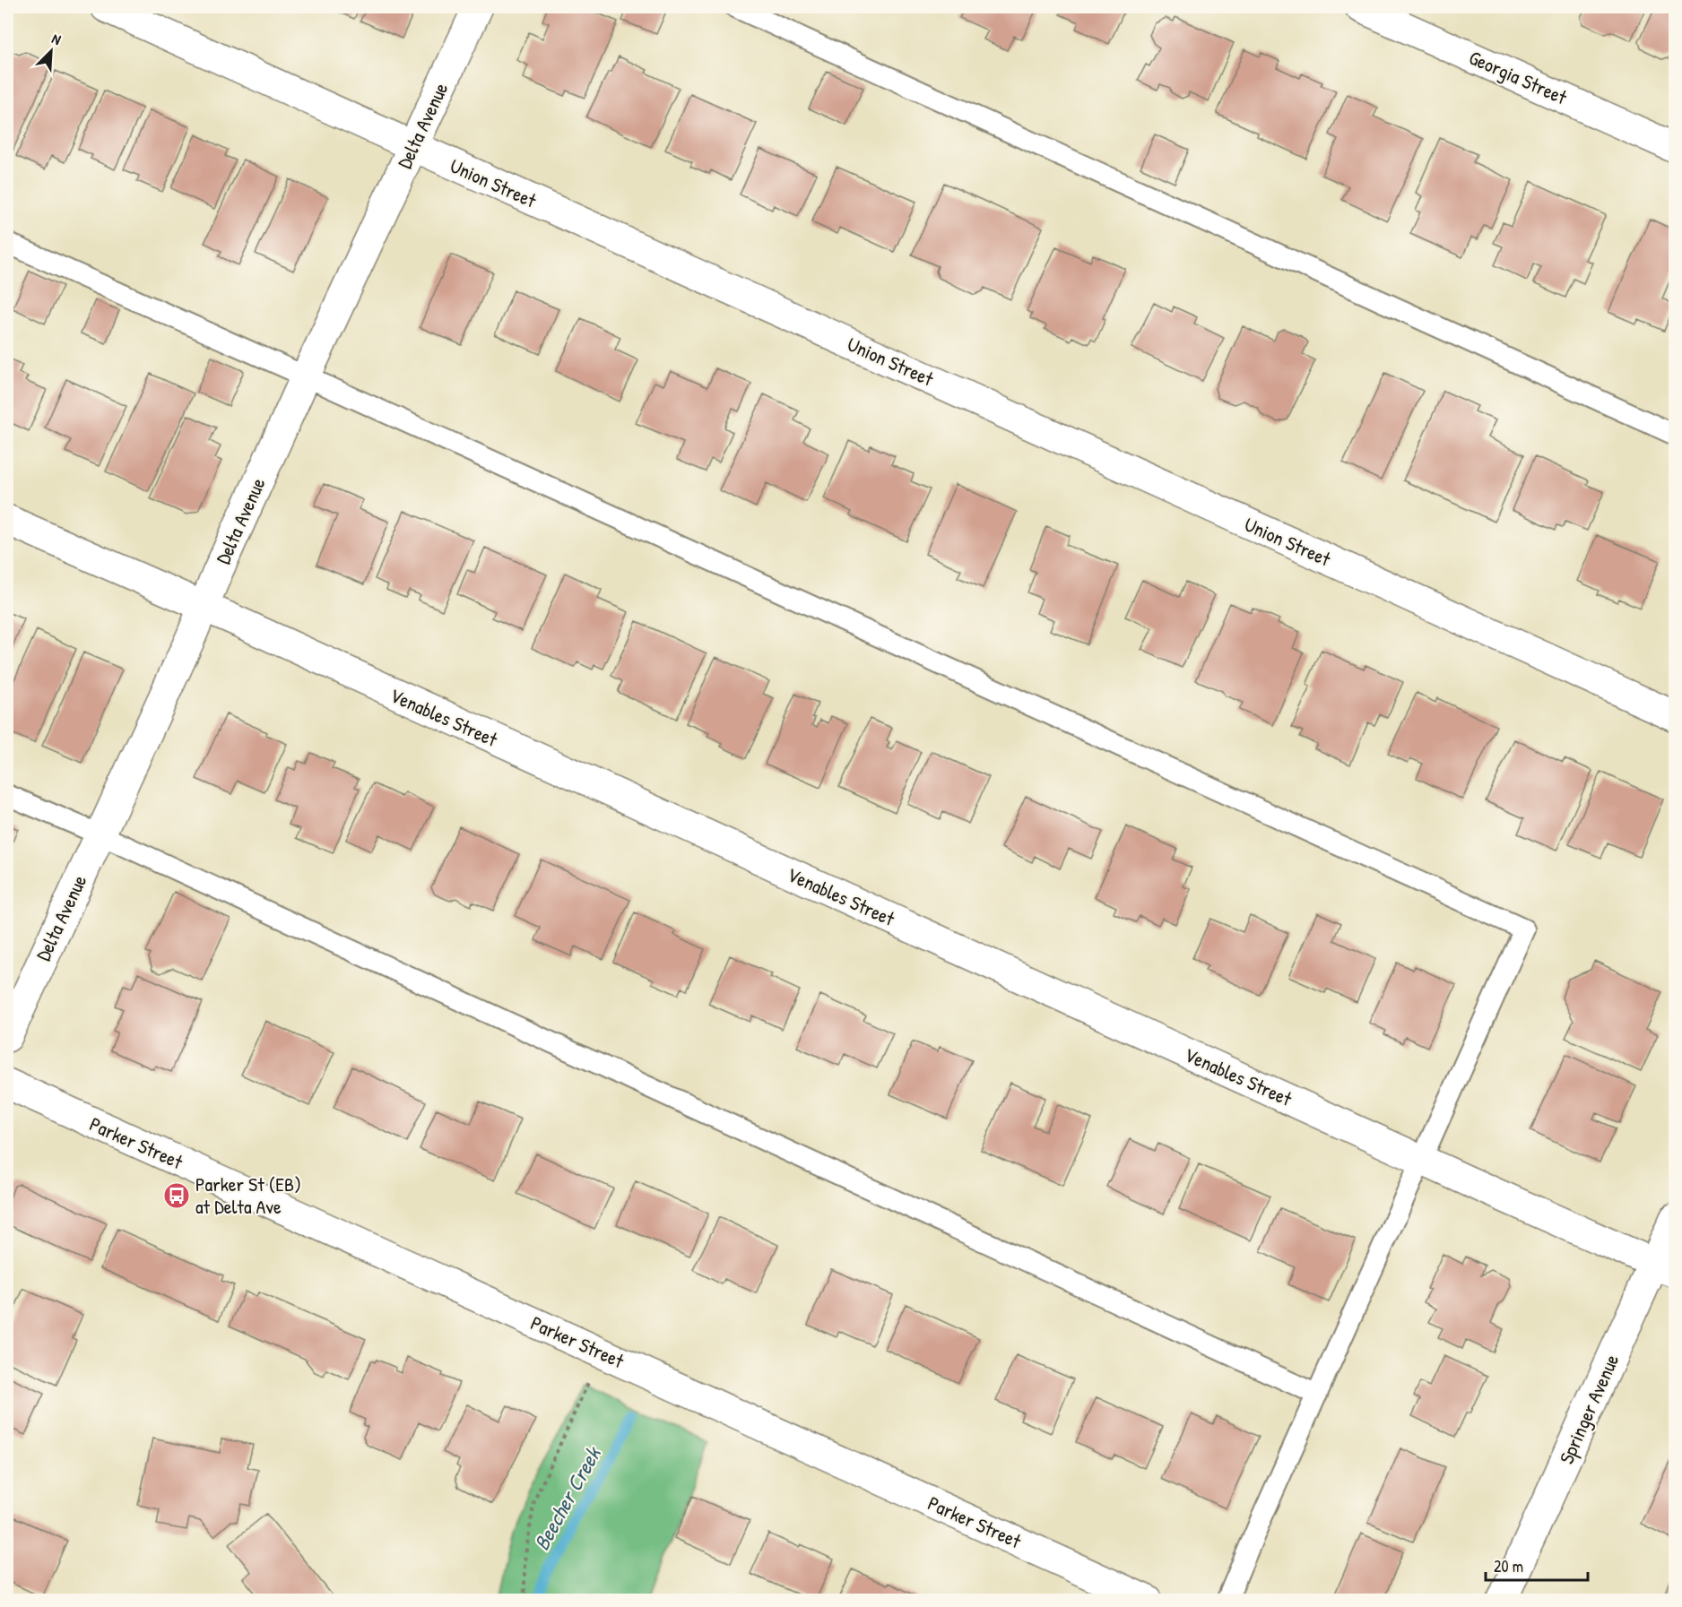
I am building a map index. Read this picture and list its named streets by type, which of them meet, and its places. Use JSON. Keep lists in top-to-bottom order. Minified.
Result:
{"streets":{"street":["Georgia Street","Delta Avenue","Union Street","Venables Street","Parker Street","Springer Avenue"]},"crossings":[["Delta Avenue","Union Street"],["Delta Avenue","Venables Street"],["Venables Street","Springer Avenue"]],"water":["Beecher Creek"],"places":{"bus stop":["Parker St (EB) at Delta Ave"]},"scale_bar":"20 m","north":"top right"}
